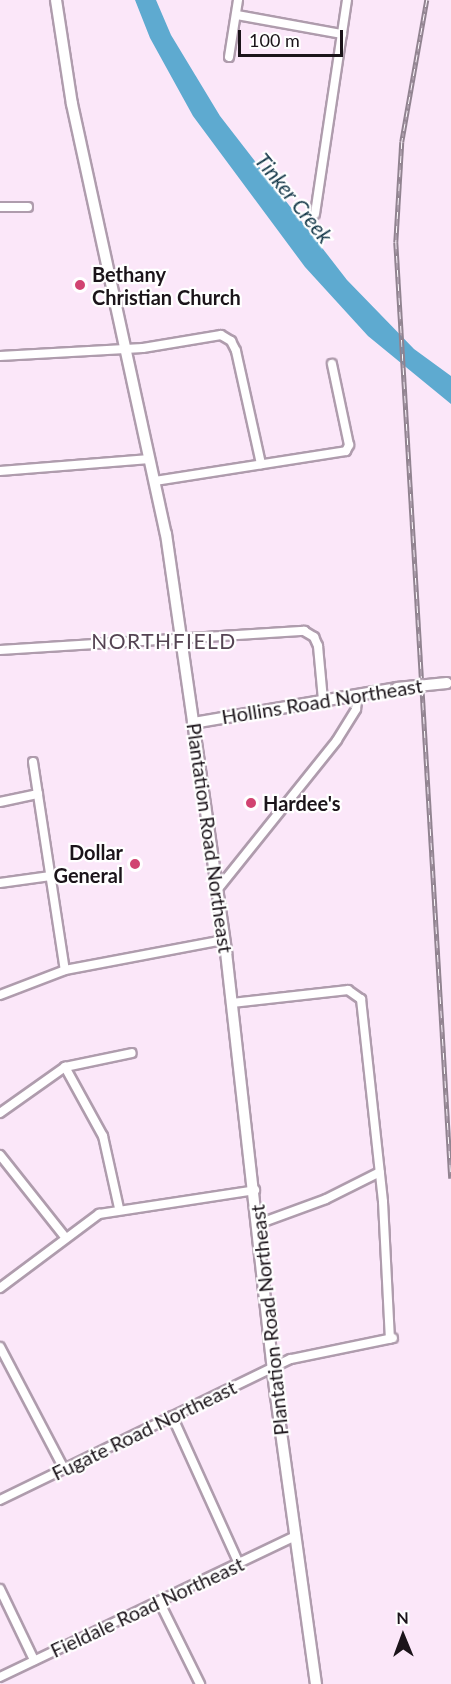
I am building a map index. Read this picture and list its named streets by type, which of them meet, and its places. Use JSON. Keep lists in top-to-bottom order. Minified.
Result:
{"streets":{"main road":["Hollins Road Northeast","Plantation Road Northeast"],"street":["Fugate Road Northeast","Fieldale Road Northeast"]},"crossings":[["Hollins Road Northeast","Plantation Road Northeast"],["Plantation Road Northeast","Fugate Road Northeast"],["Plantation Road Northeast","Fieldale Road Northeast"]],"districts":["NORTHFIELD"],"water":["Tinker Creek"],"places":["Bethany Christian Church","Hardee's","Dollar General"],"scale_bar":"100 m","north":"top"}
